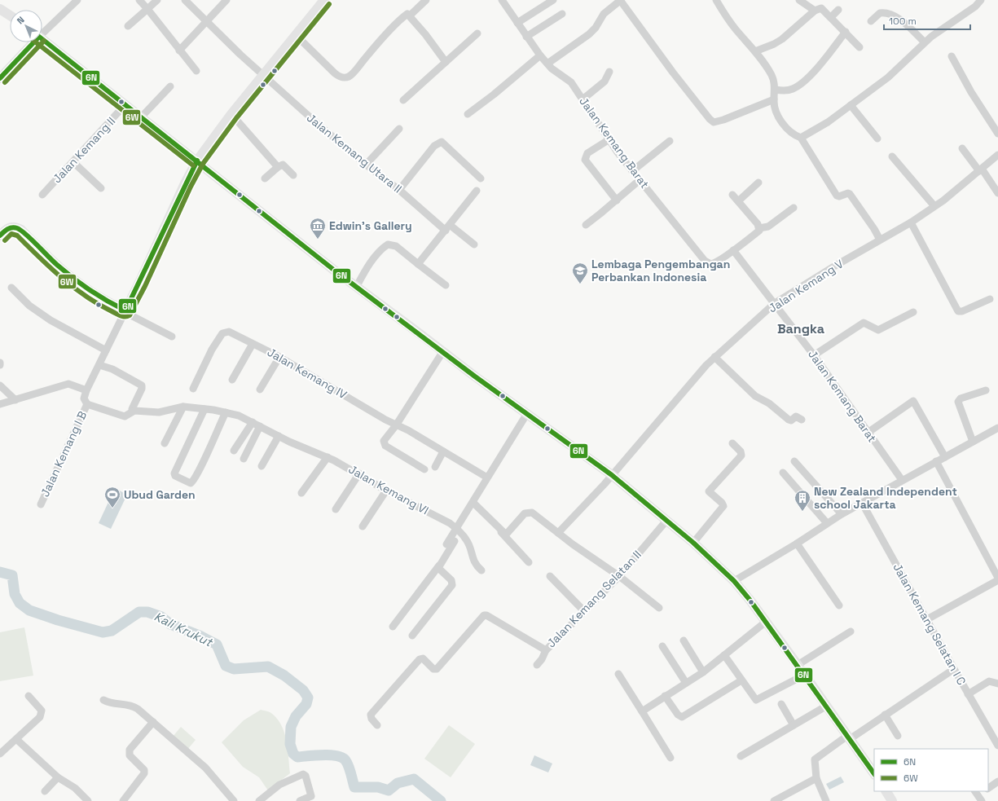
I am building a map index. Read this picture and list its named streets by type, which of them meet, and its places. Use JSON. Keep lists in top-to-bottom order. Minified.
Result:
{"streets":{"street":["Jalan Kemang Barat","Jalan Kemang II","Jalan Kemang Utara II","Jalan Kemang V","Jalan Kemang IV","Jalan Kemang I B","Jalan Kemang VI","Jalan Kemang Selatan II","Jalan Kemang Selatan I C"]},"crossings":[["Jalan Kemang Barat","Jalan Kemang V"],["Jalan Kemang I B","Jalan Kemang VI"]],"districts":["Bangka"],"water":["Kali Krukut"],"places":{"museum":["Edwin's Gallery"],"school or university":["Lembaga Pengembangan Perbankan Indonesia"],"sports":["Ubud Garden"],"building":["New Zealand Independent school Jakarta"]},"lines":["transit line 6W","transit line 6N"],"legend":["6N","6W"],"scale_bar":"100 m","north":"top left"}
